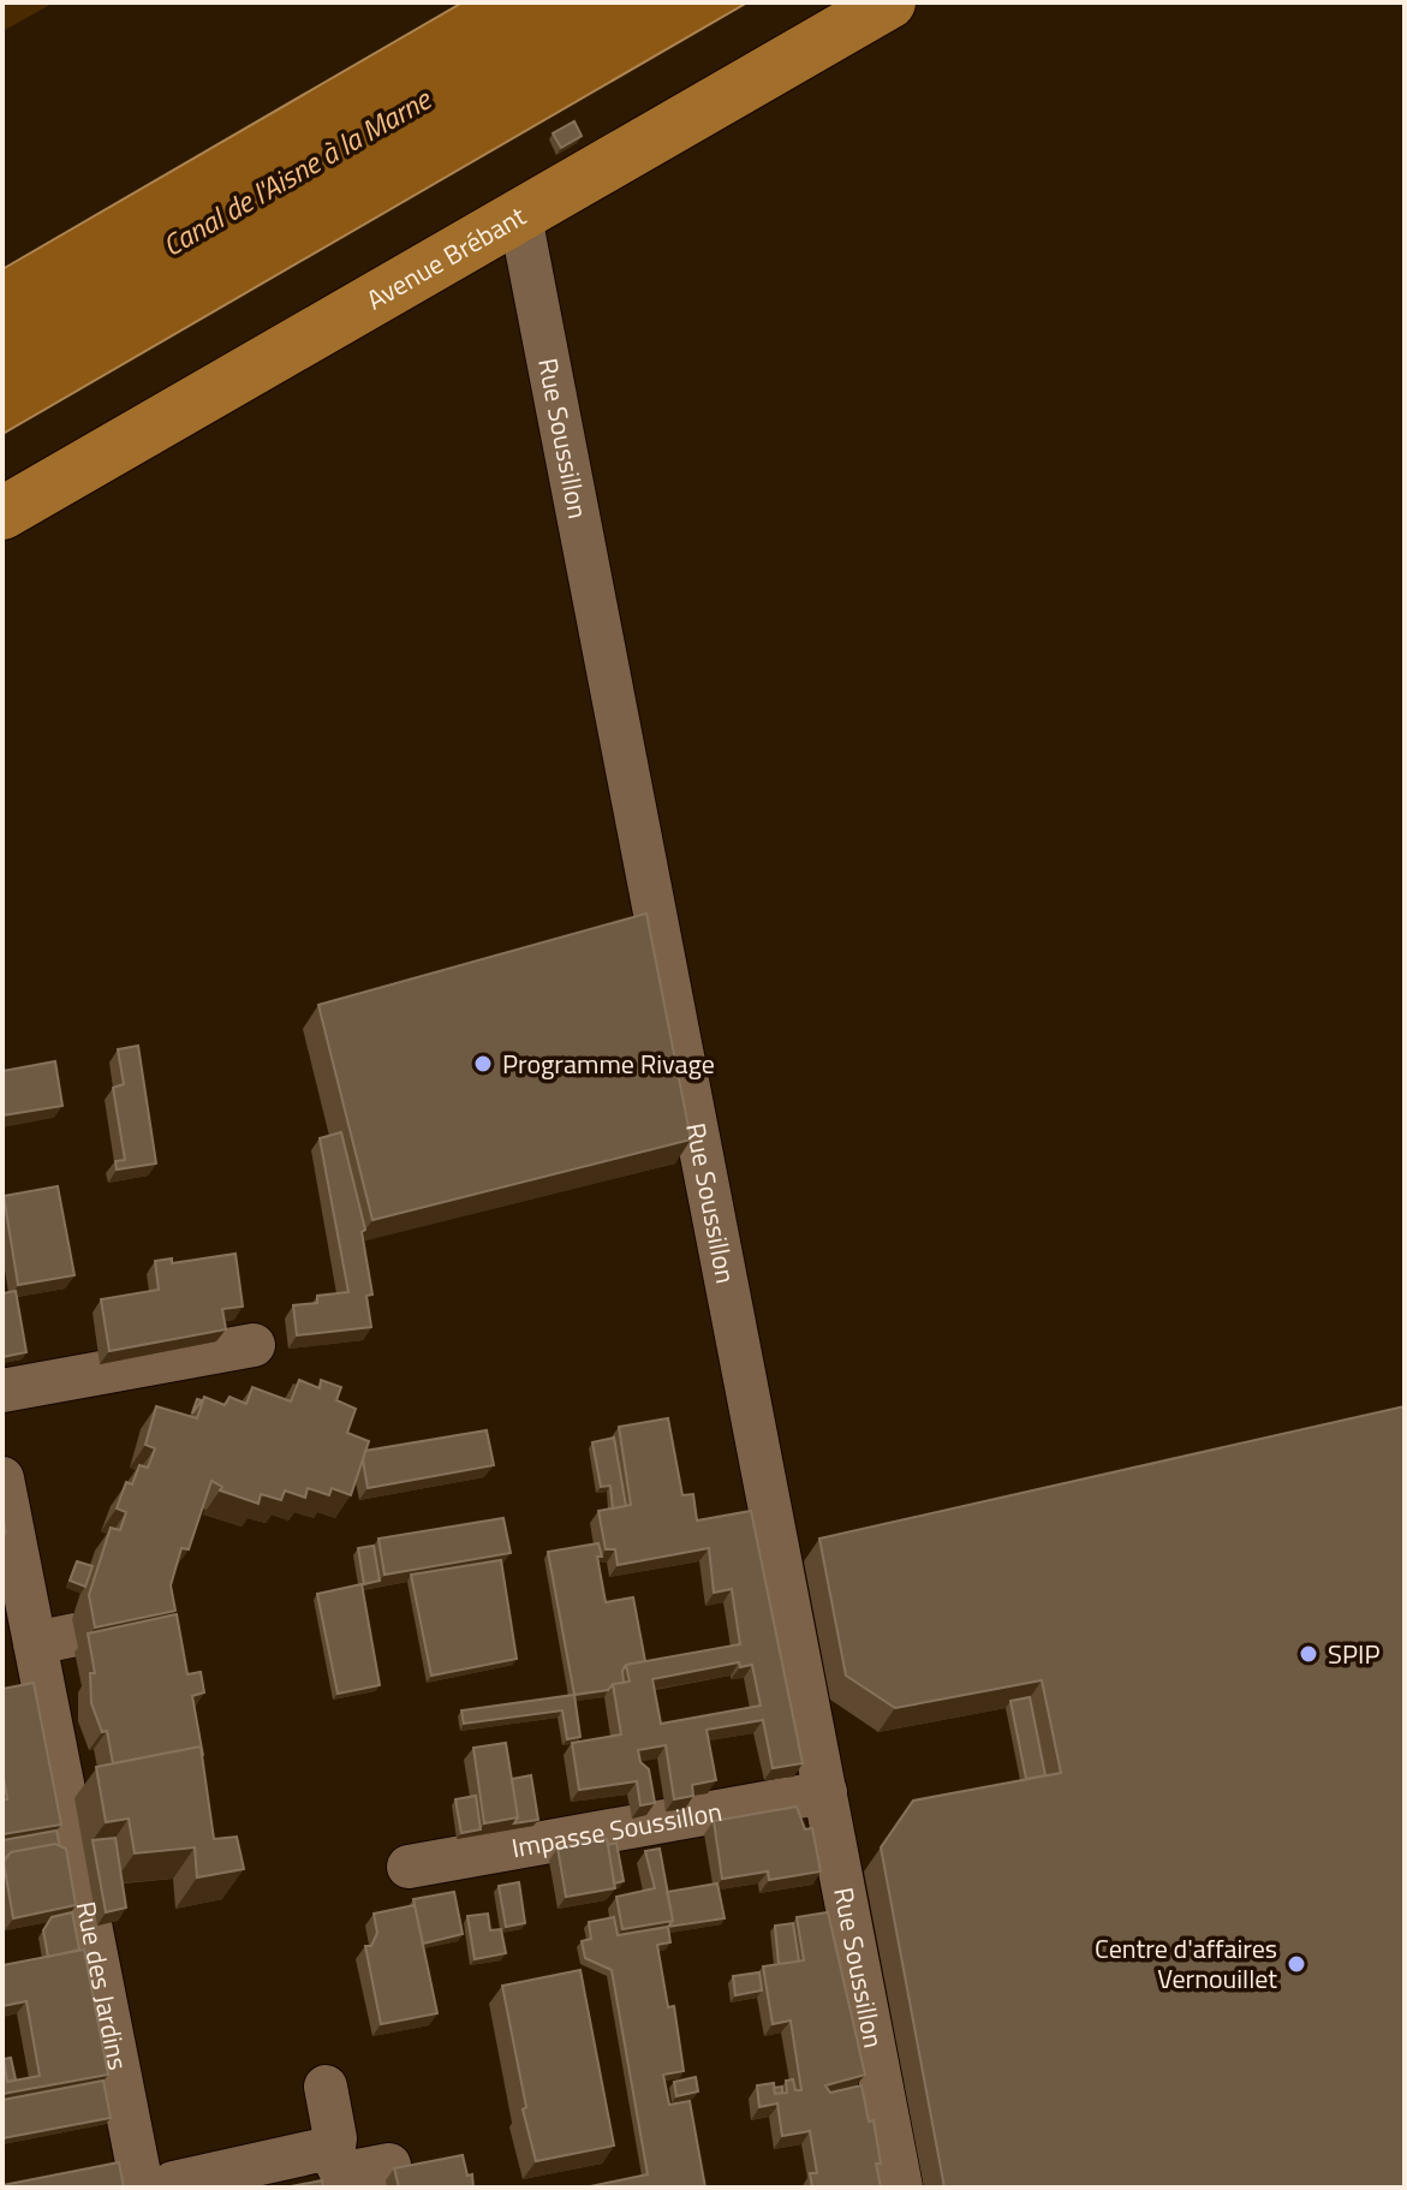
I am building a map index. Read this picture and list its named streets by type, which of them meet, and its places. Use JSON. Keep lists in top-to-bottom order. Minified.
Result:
{"streets":{"main road":["Avenue Brébant"],"street":["Rue Soussillon","Impasse Soussillon","Rue des Jardins"]},"crossings":[["Avenue Brébant","Rue Soussillon"],["Rue Soussillon","Impasse Soussillon"]],"water":["Canal de l'Aisne à la Marne"],"places":["Programme Rivage","SPIP","Centre d'affaires Vernouillet"]}
